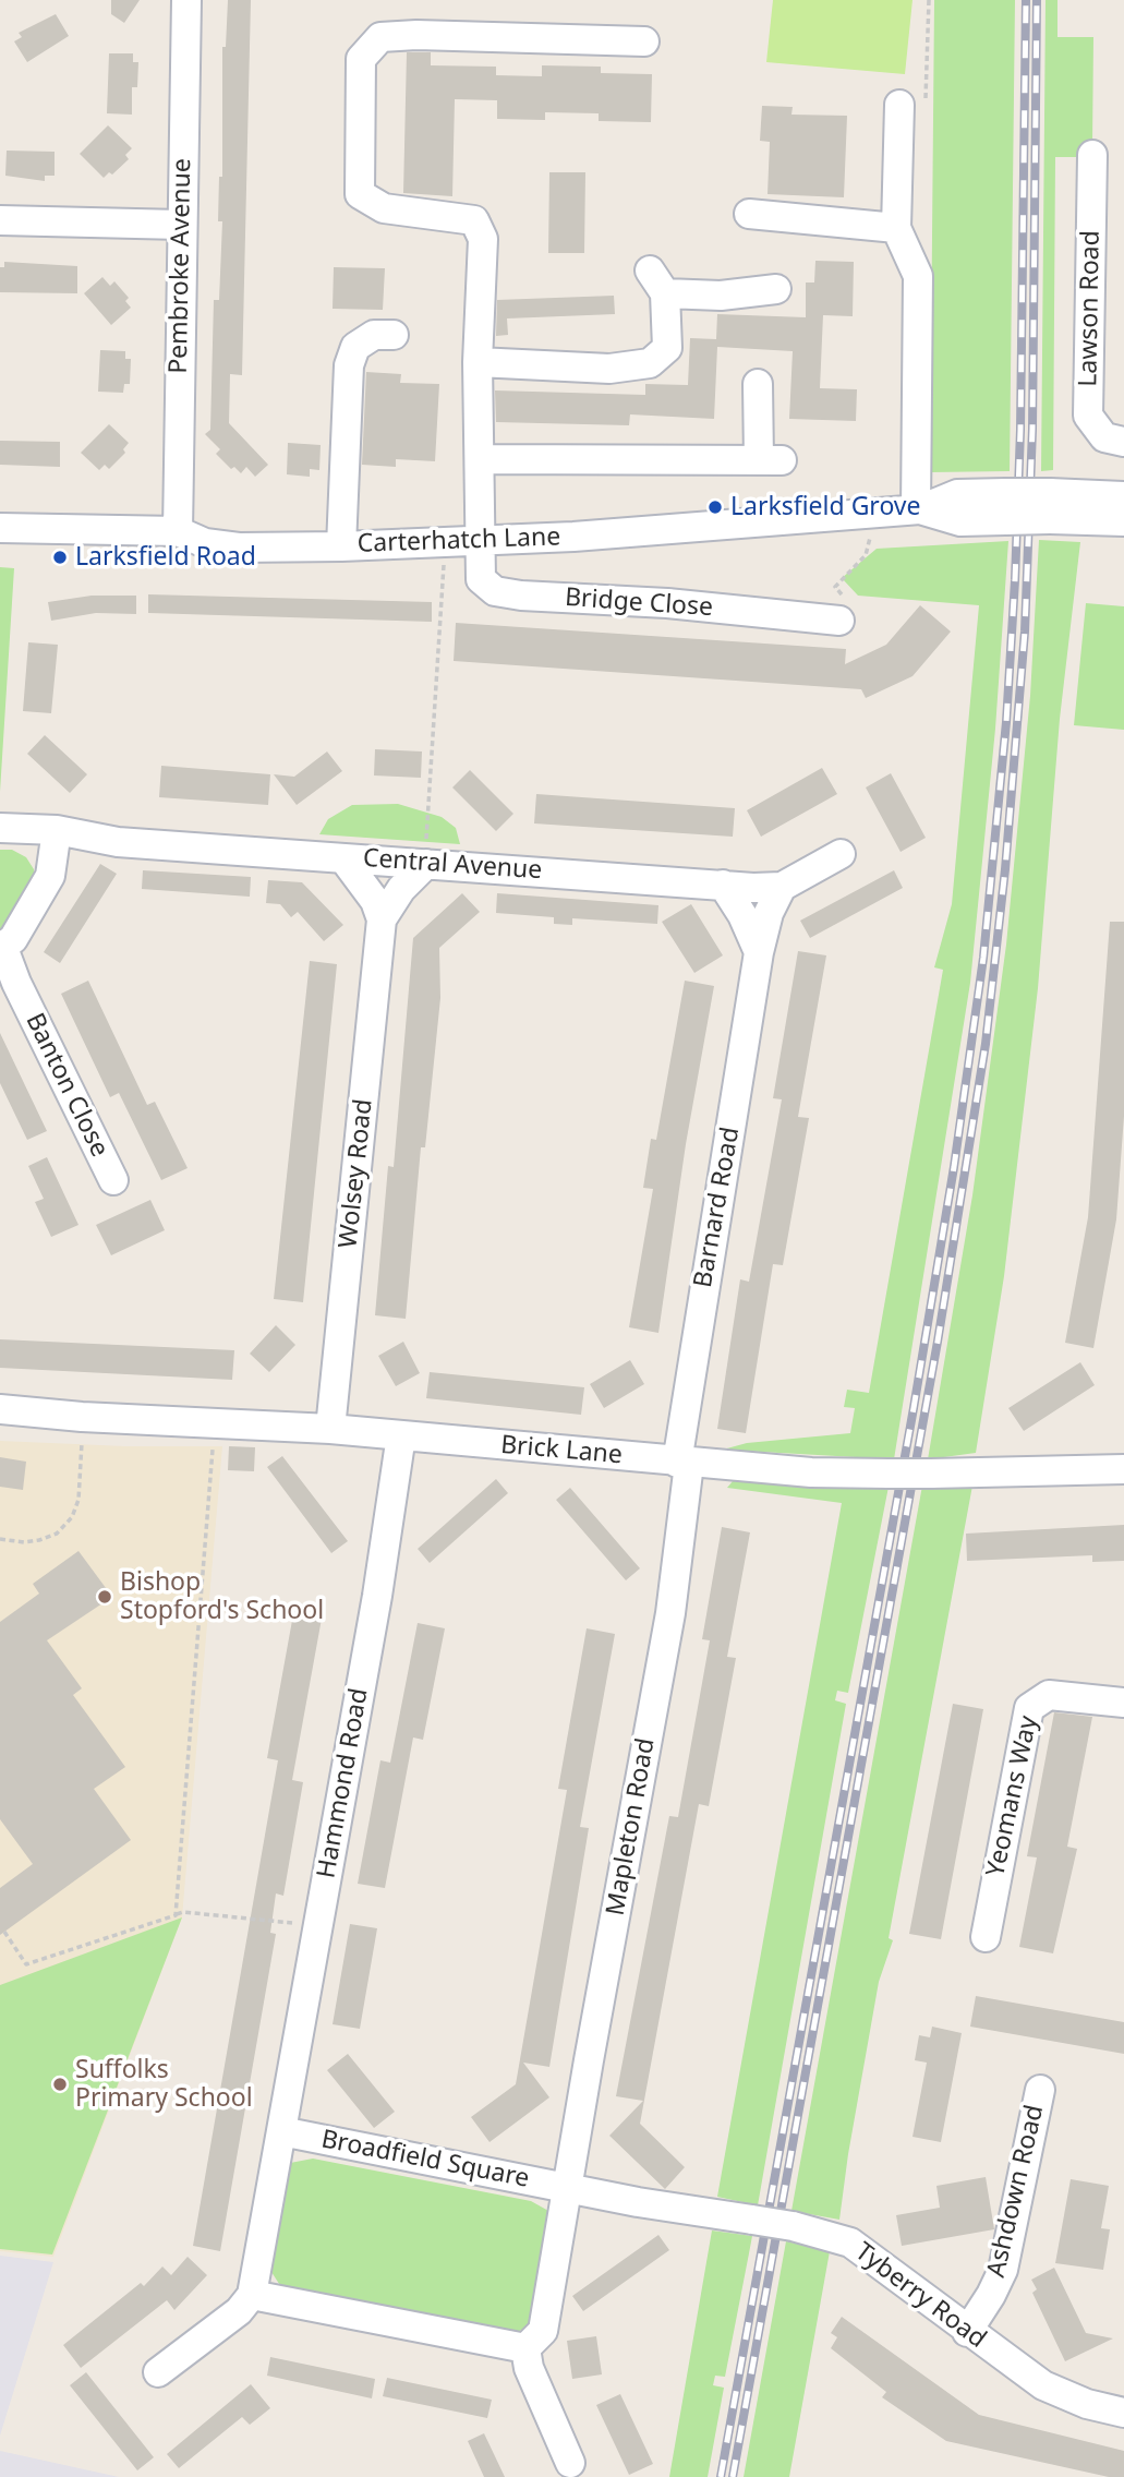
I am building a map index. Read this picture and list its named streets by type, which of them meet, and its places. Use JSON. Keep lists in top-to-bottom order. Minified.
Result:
{"streets":{"street":["Pembroke Avenue","Lawson Road","Carterhatch Lane","Bridge Close","Central Avenue","Banton Close","Wolsey Road","Barnard Road","Brick Lane","Hammond Road","Yeomans Way","Mapleton Road","Broadfield Square","Ashdown Road","Tyberry Road"]},"crossings":[["Pembroke Avenue","Carterhatch Lane"],["Carterhatch Lane","Bridge Close"],["Central Avenue","Wolsey Road"],["Central Avenue","Barnard Road"],["Wolsey Road","Brick Lane"],["Barnard Road","Brick Lane"],["Barnard Road","Mapleton Road"],["Brick Lane","Hammond Road"],["Brick Lane","Mapleton Road"],["Hammond Road","Broadfield Square"],["Mapleton Road","Broadfield Square"],["Mapleton Road","Tyberry Road"],["Broadfield Square","Tyberry Road"],["Ashdown Road","Tyberry Road"]],"places":["Larksfield Grove","Larksfield Road","Bishop Stopford's School","Suffolks Primary School"]}
